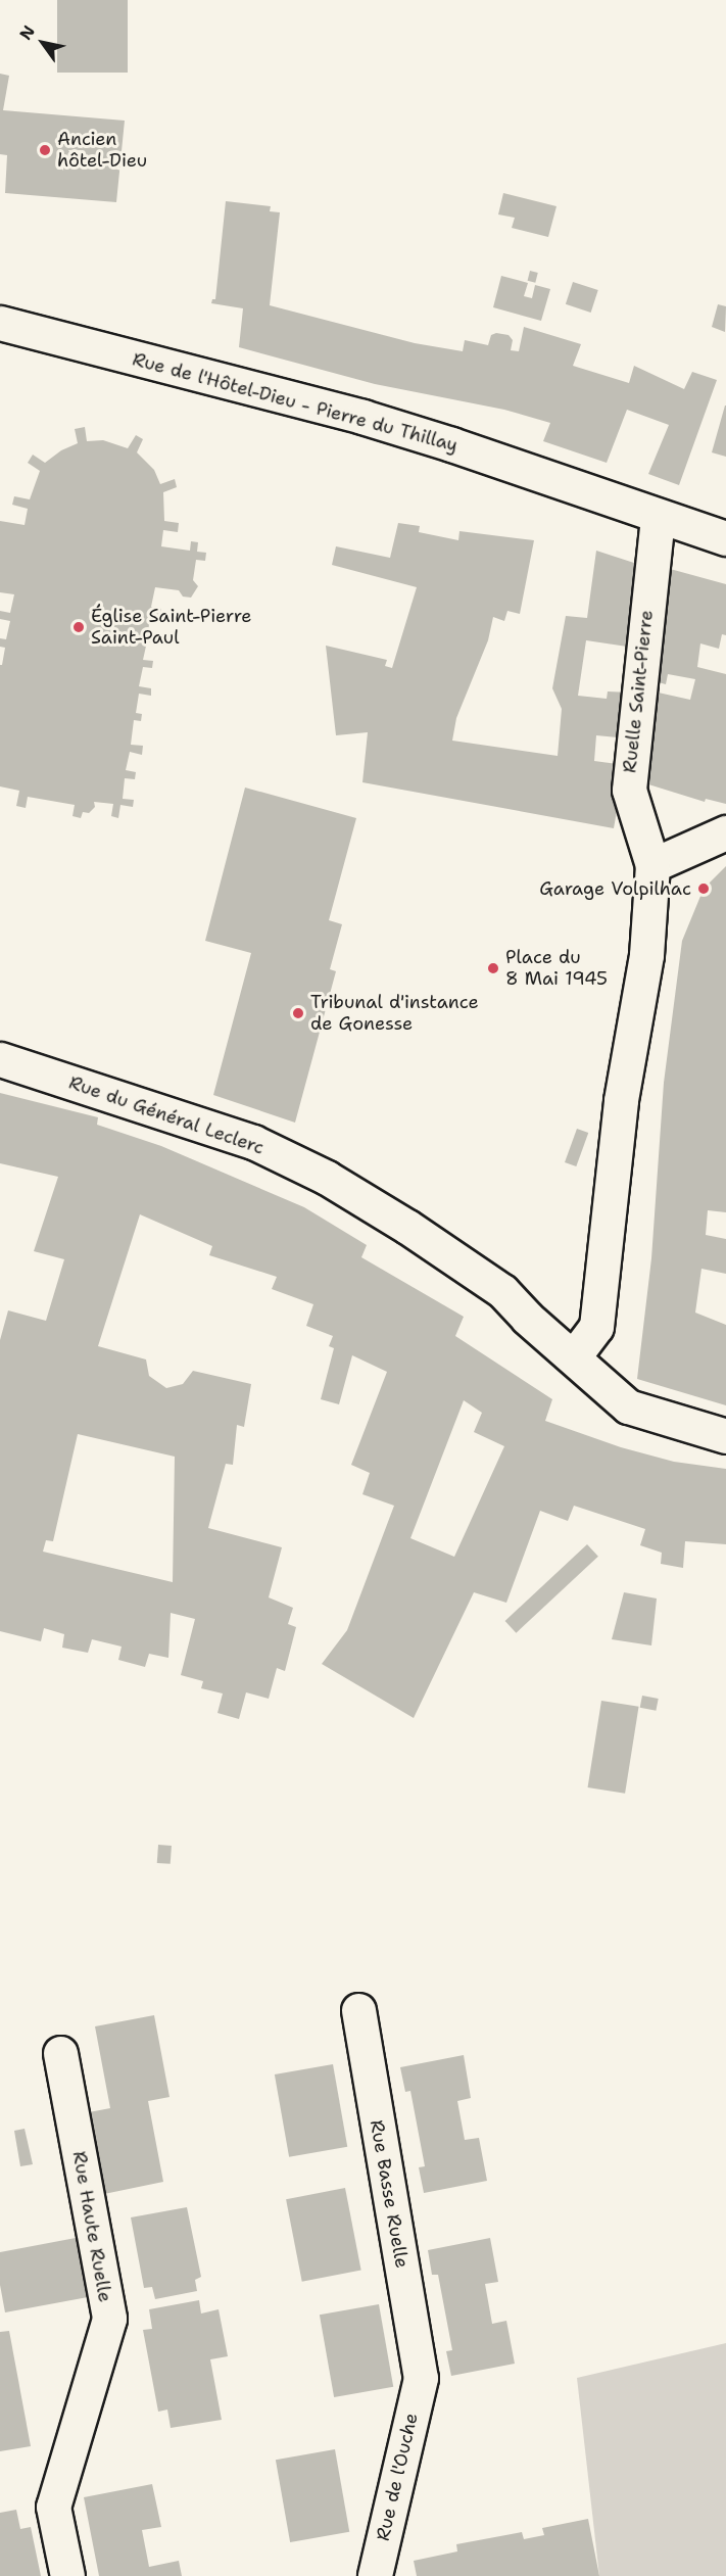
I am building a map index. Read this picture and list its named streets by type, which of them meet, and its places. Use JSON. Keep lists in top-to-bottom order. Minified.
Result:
{"streets":{"street":["Rue de l'Hôtel-Dieu - Pierre du Thillay","Ruelle Saint-Pierre","Rue du Général Leclerc","Rue Basse Ruelle","Rue Haute Ruelle","Rue de l'Ouche"]},"crossings":[["Rue de l'Hôtel-Dieu - Pierre du Thillay","Ruelle Saint-Pierre"],["Rue Basse Ruelle","Rue de l'Ouche"]],"places":["Ancien hôtel-Dieu","Église Saint-Pierre Saint-Paul","Garage Volpilhac","Place du 8 Mai 1945","Tribunal d'instance de Gonesse"],"north":"top left"}
